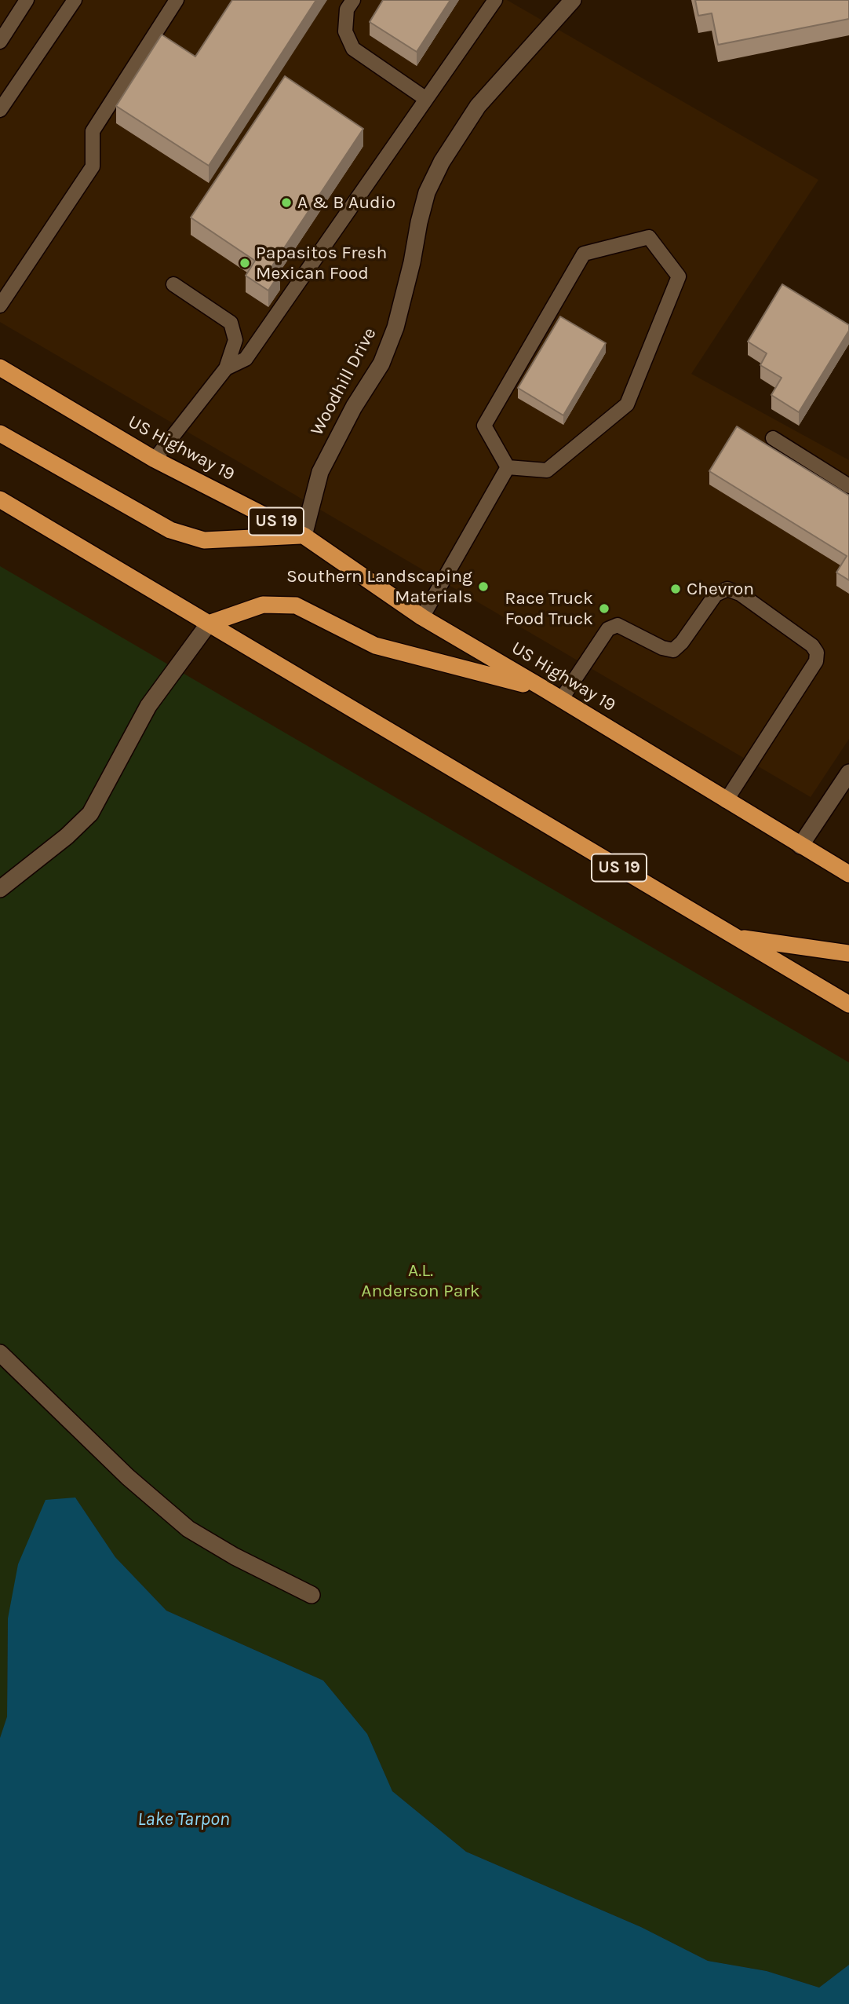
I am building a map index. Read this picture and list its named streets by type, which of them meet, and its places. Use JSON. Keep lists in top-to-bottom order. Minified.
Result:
{"streets":{"highway":["US Highway 19","US 19"],"street":["Woodhill Drive"]},"crossings":[["Woodhill Drive","US Highway 19"]],"water":["Lake Tarpon"],"parks":["A.L. Anderson Park"],"places":["A & B Audio","Papasitos Fresh Mexican Food","Southern Landscaping Materials","Chevron","Race Truck Food Truck"]}
